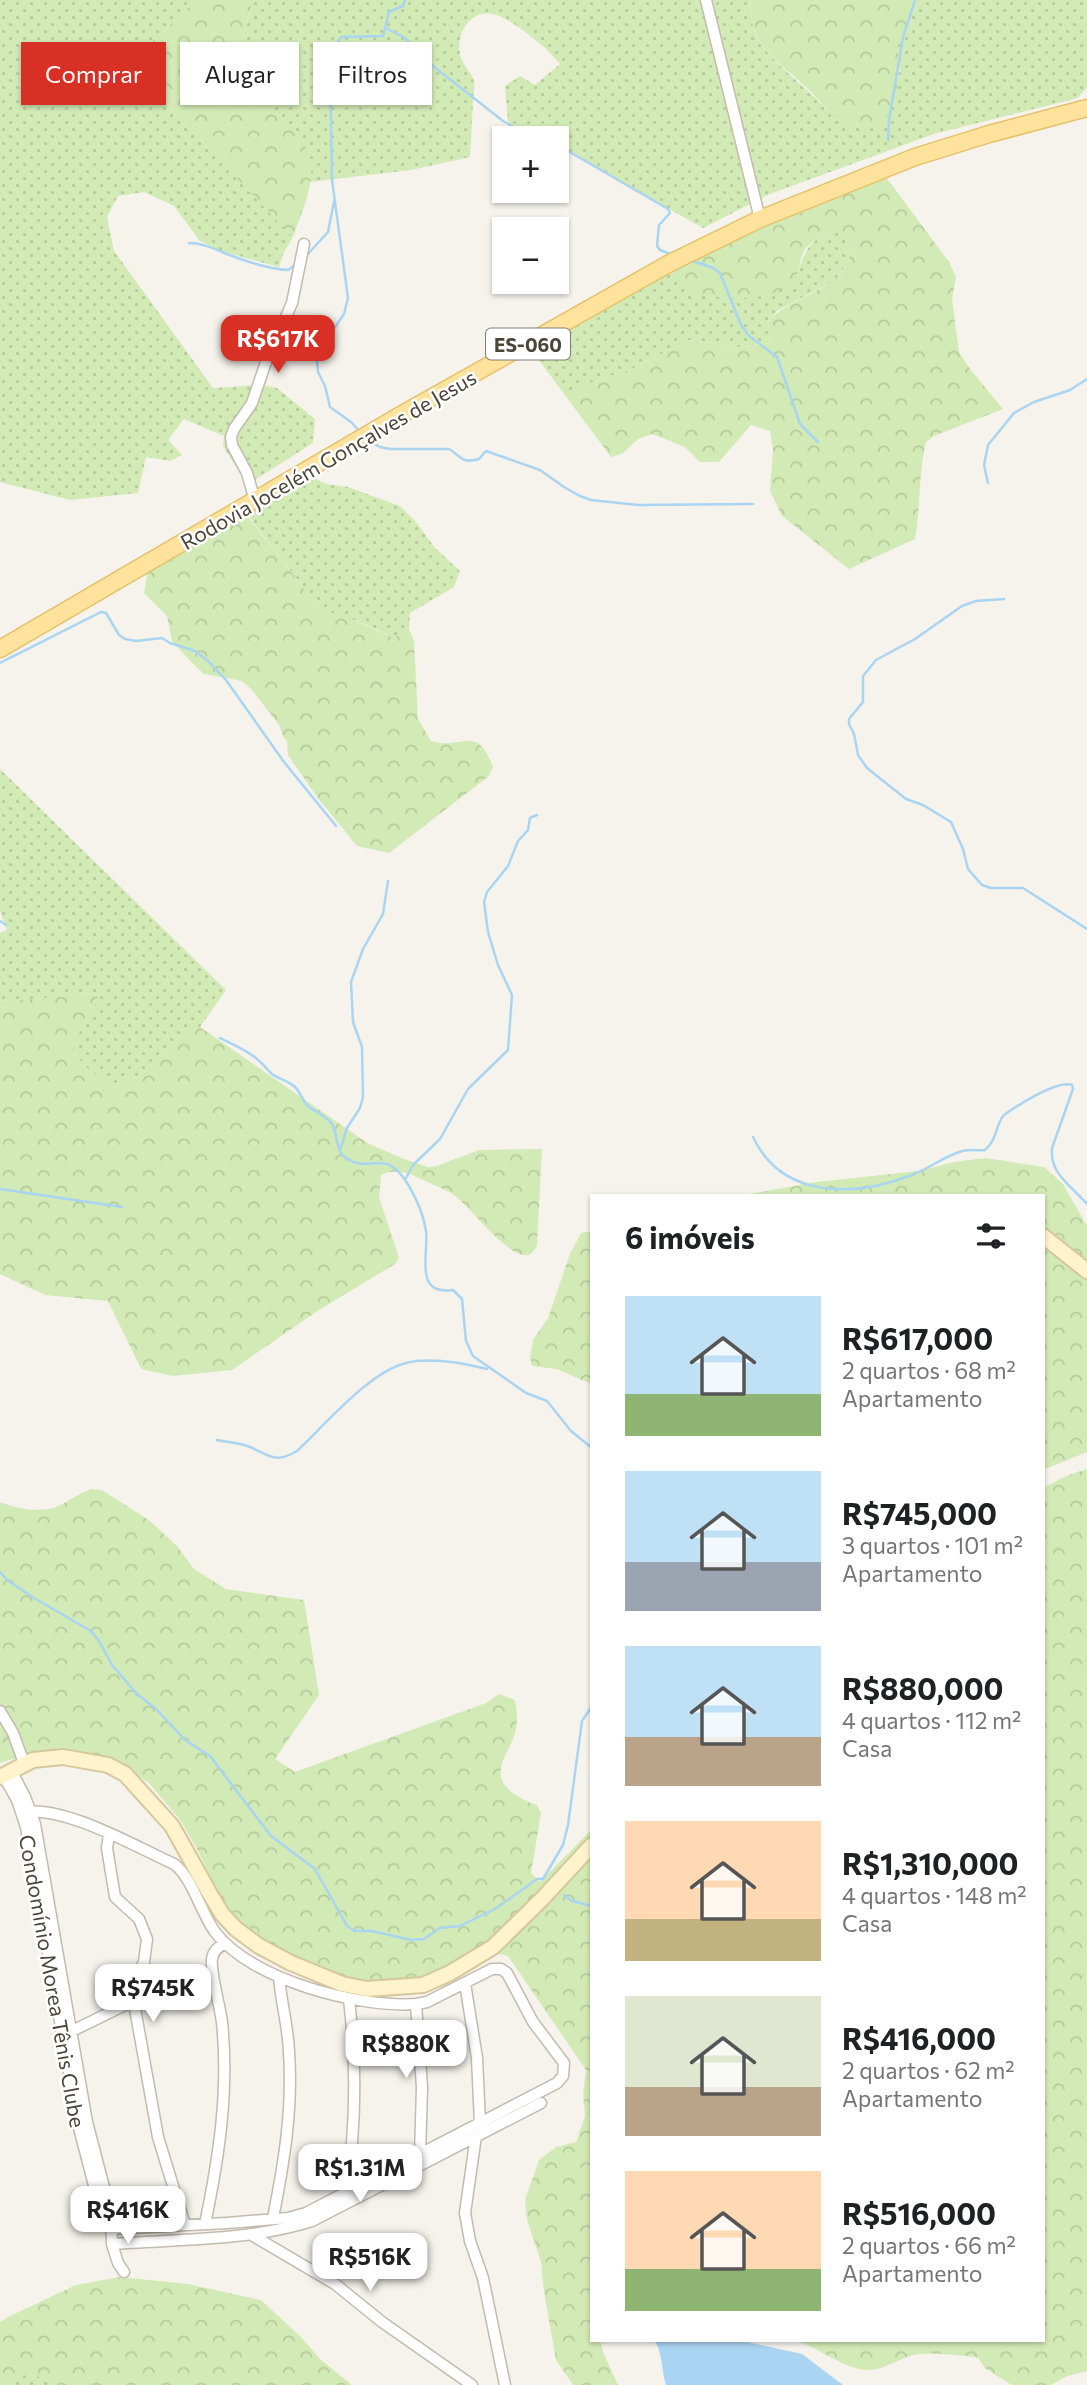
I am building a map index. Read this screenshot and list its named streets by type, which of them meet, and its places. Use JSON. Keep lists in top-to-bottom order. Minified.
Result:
{"streets":{"main road":["ES-060","Rodovia Jocelém Gonçalves de Jesus"],"street":["Condomínio Morea Tênis Clube"]},"page":{"chip":["Comprar","Alugar","Filtros"],"map_buttons":["+","−"],"price":["R$617K","R$745K","R$880K","R$1.31M","R$416K","R$516K"],"heading":"6 imóveis","list":[{"name":"R$617,000","note":"2 quartos · 68 m² · Apartamento"},{"name":"R$745,000","note":"3 quartos · 101 m² · Apartamento"},{"name":"R$880,000","note":"4 quartos · 112 m² · Casa"},{"name":"R$1,310,000","note":"4 quartos · 148 m² · Casa"},{"name":"R$416,000","note":"2 quartos · 62 m² · Apartamento"},{"name":"R$516,000","note":"2 quartos · 66 m² · Apartamento"}]}}
